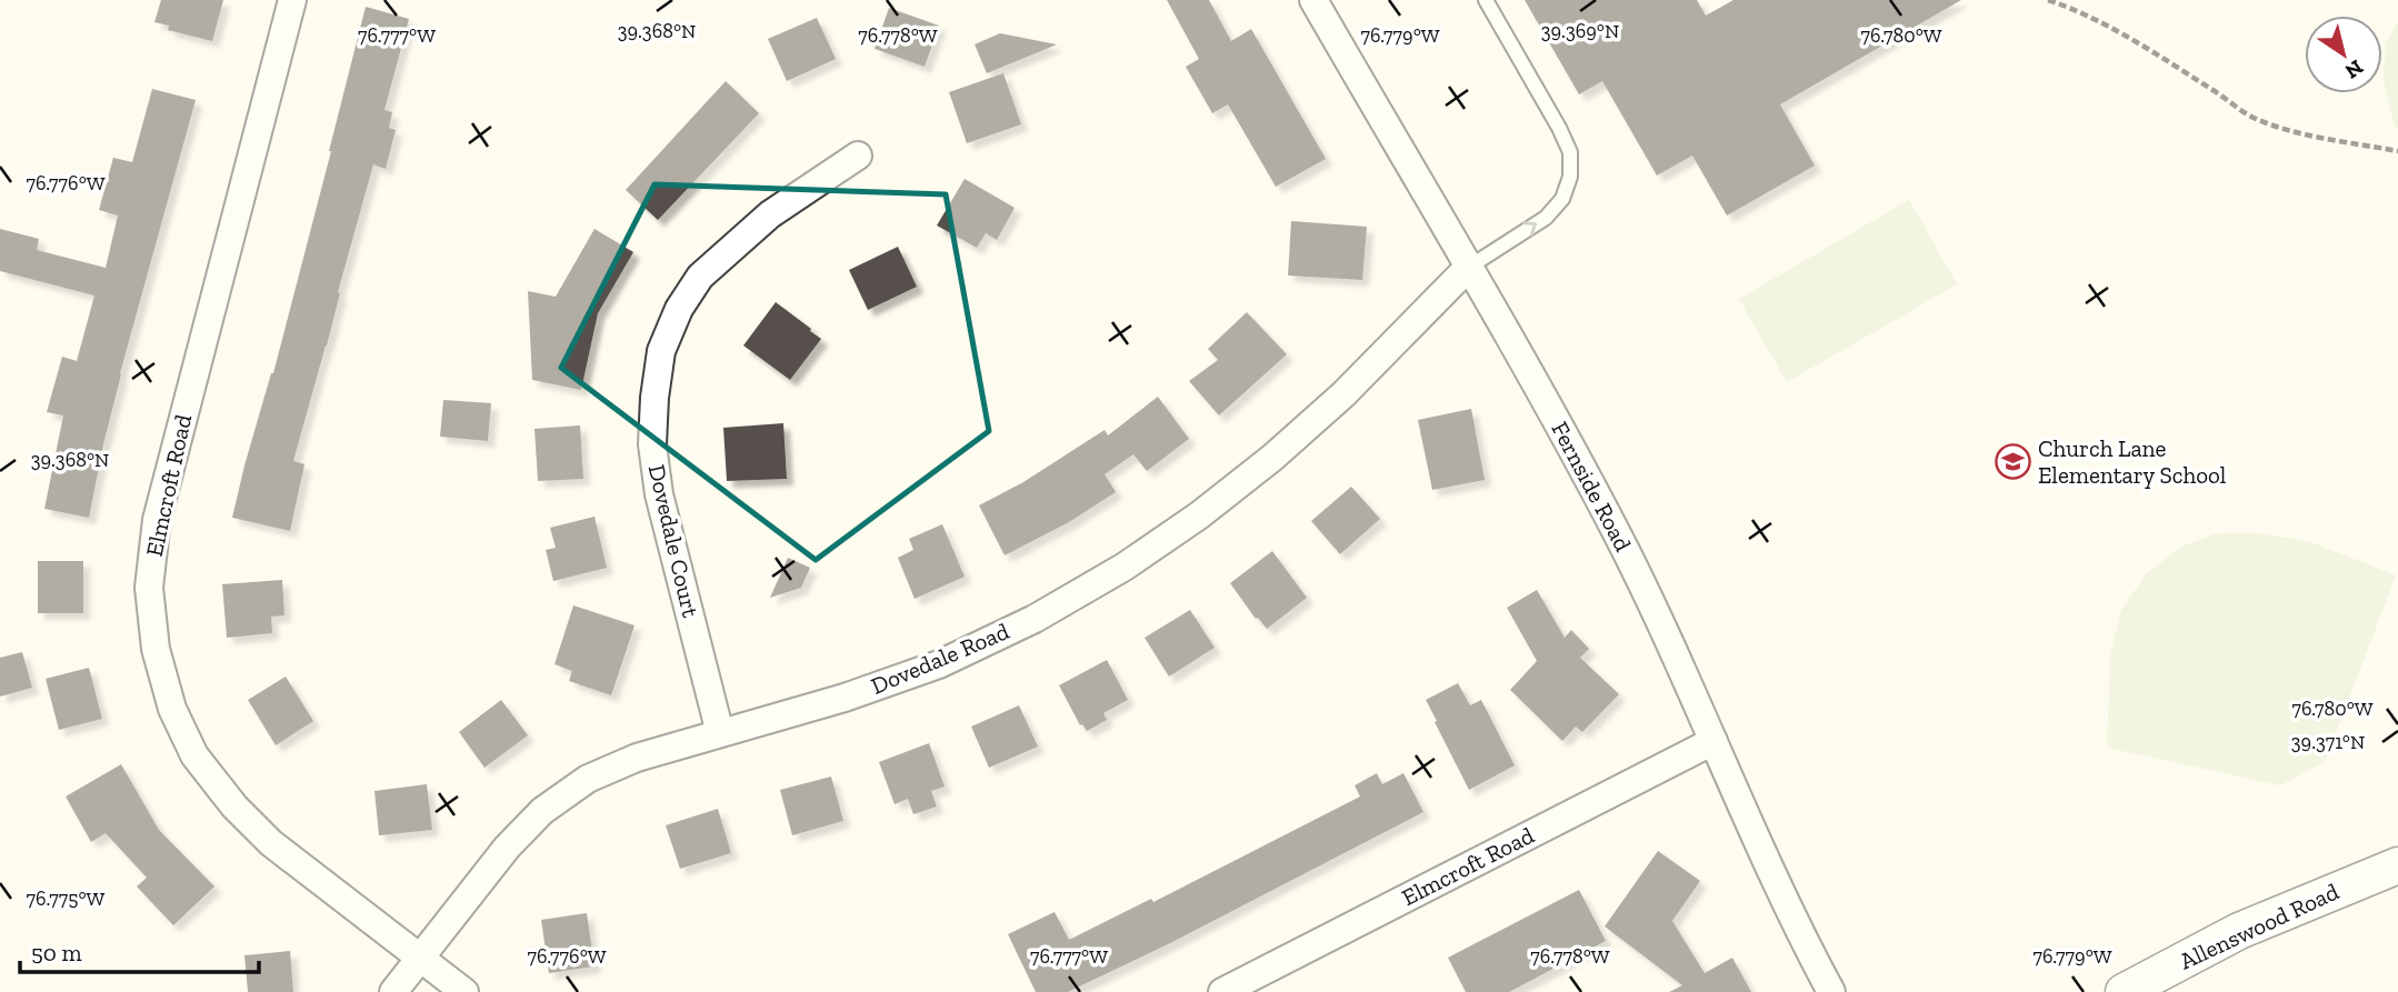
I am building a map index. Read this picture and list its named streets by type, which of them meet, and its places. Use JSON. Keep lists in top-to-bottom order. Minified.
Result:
{"streets":{"street":["Elmcroft Road","Fernside Road","Dovedale Court","Dovedale Road","Allenswood Road"]},"crossings":[["Elmcroft Road","Fernside Road"],["Elmcroft Road","Dovedale Road"],["Fernside Road","Dovedale Road"],["Dovedale Court","Dovedale Road"]],"places":{"school or university":["Church Lane Elementary School"]},"scale_bar":"50 m","north":"bottom right","coordinates":["39.368°N","39.369°N","76.777°W","76.778°W","76.779°W","76.780°W","76.776°W","39.371°N","76.775°W"]}
